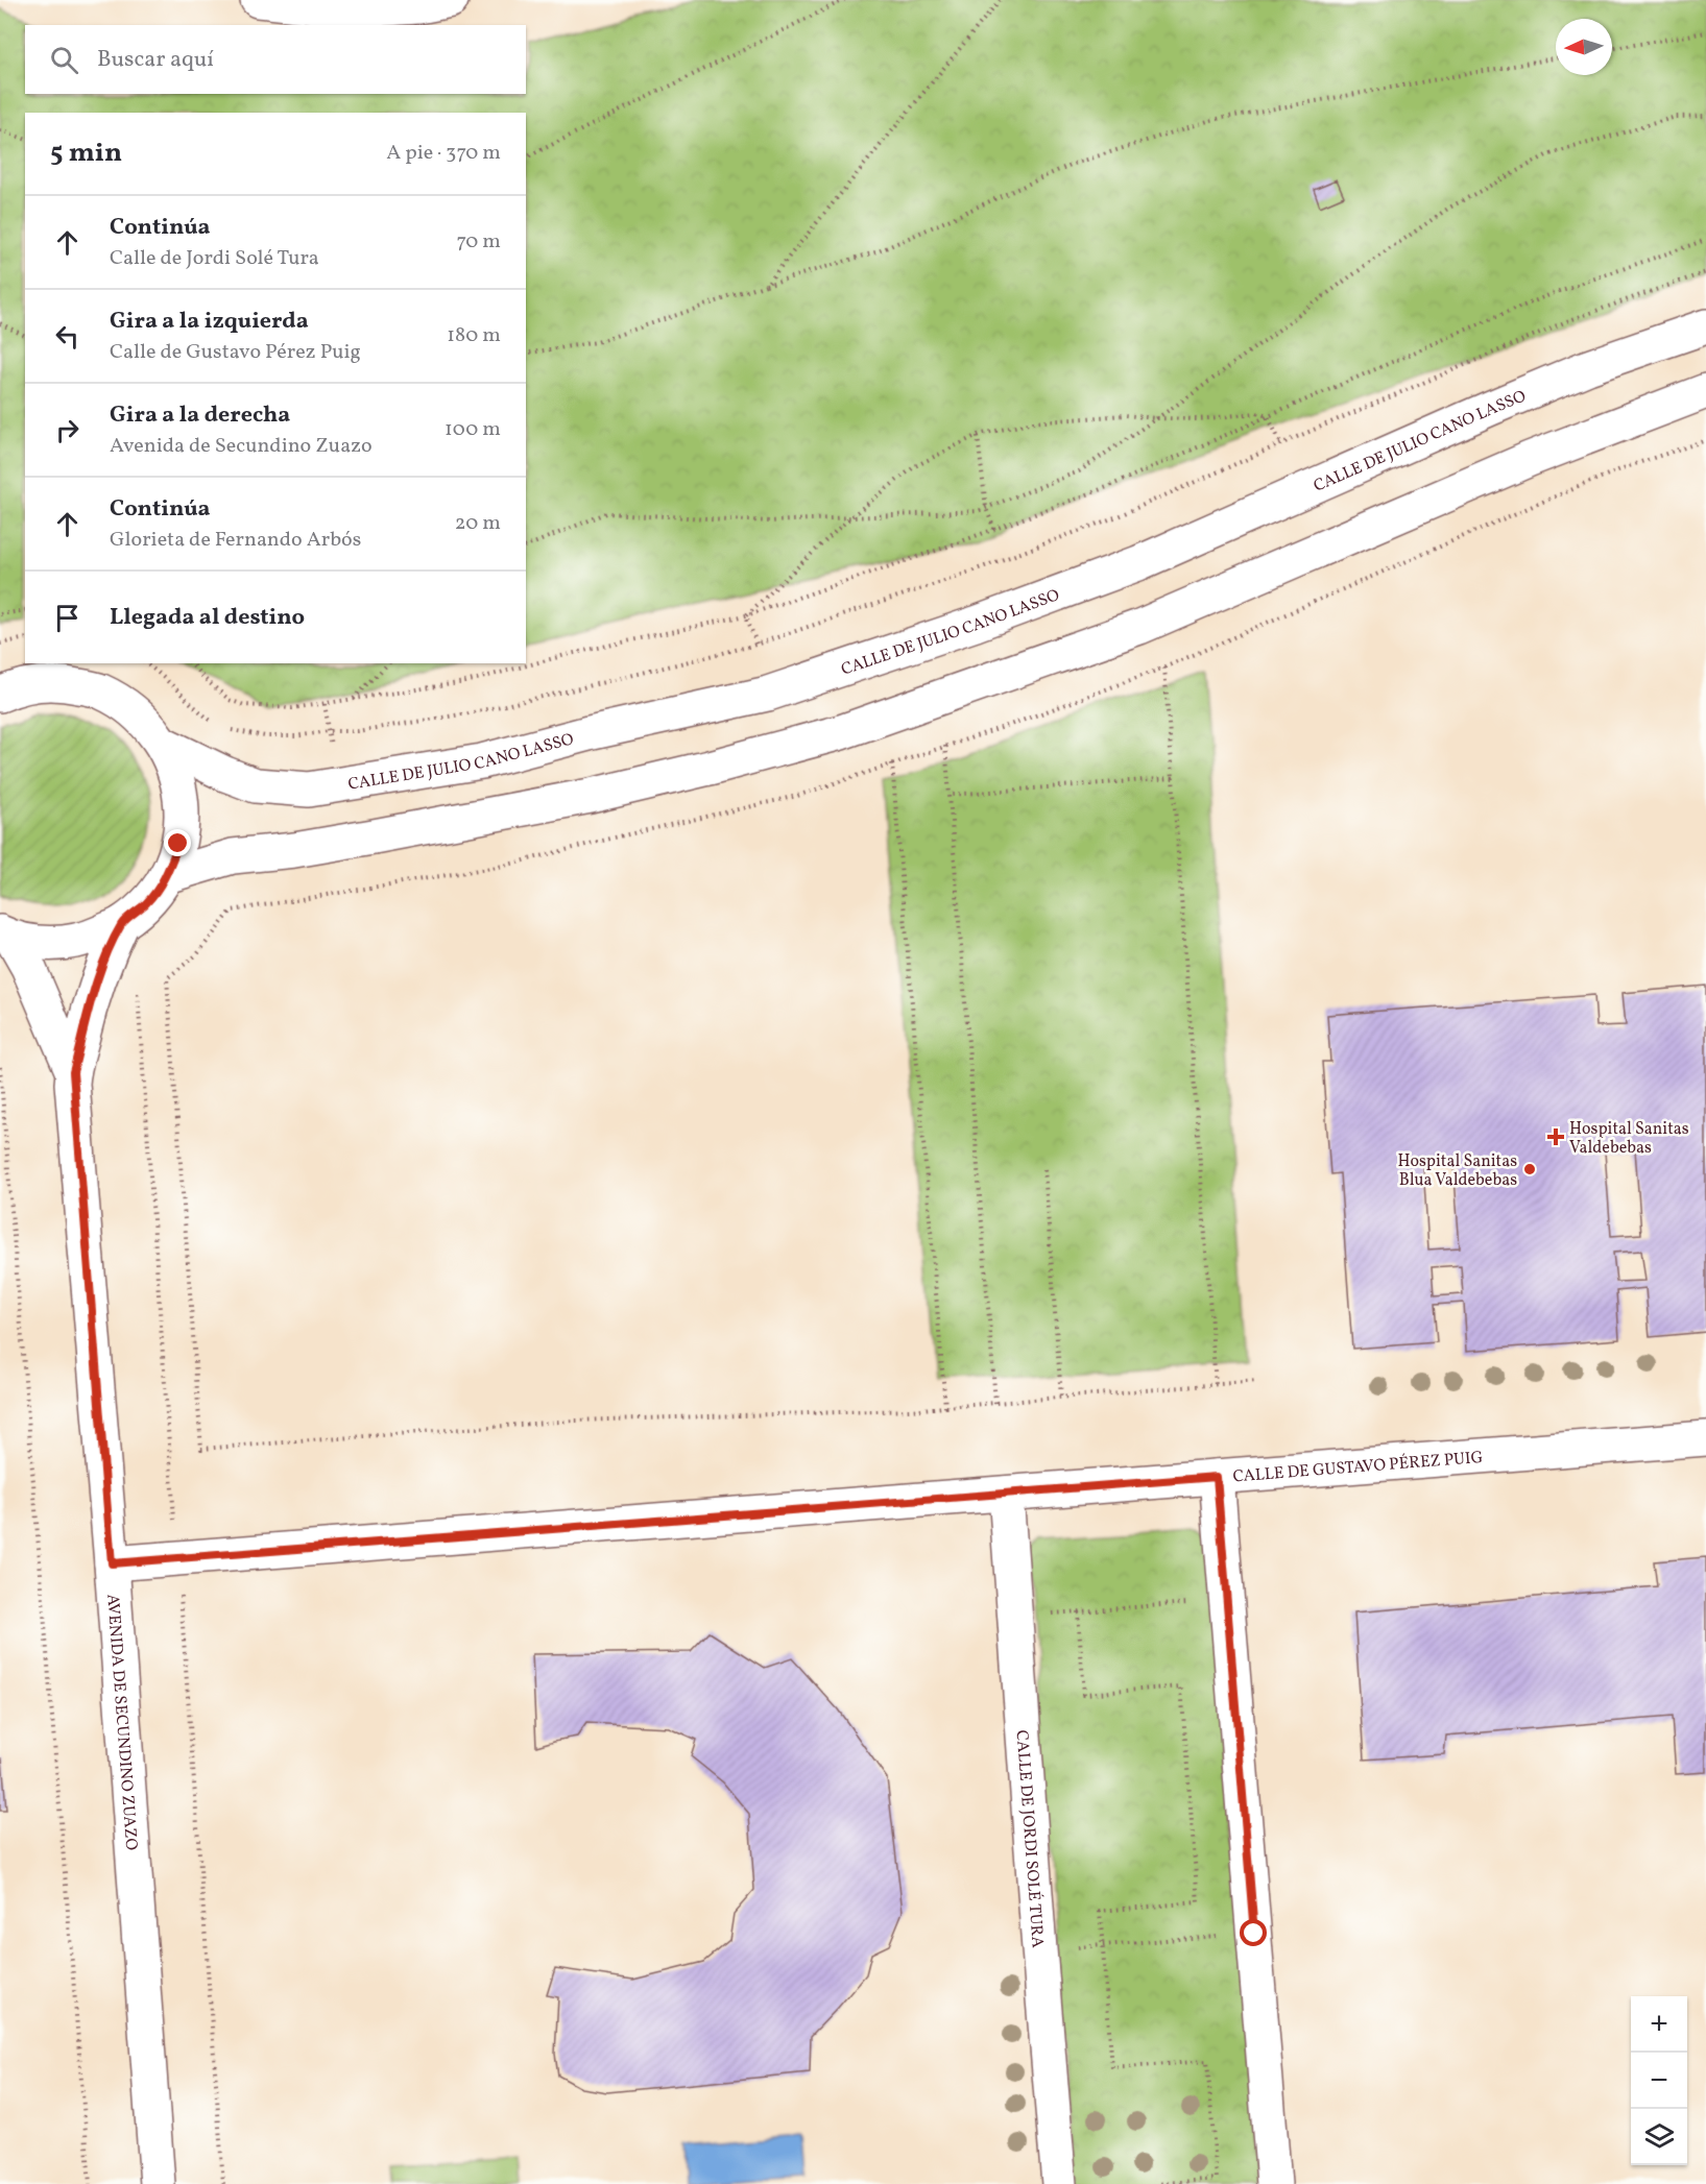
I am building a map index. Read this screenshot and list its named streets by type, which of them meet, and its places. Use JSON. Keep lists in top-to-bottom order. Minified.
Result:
{"streets":{"main road":["CALLE DE JULIO CANO LASSO","CALLE DE GUSTAVO PÉREZ PUIG","AVENIDA DE SECUNDINO ZUAZO","CALLE DE JORDI SOLÉ TURA"]},"crossings":[["CALLE DE GUSTAVO PÉREZ PUIG","AVENIDA DE SECUNDINO ZUAZO"],["CALLE DE GUSTAVO PÉREZ PUIG","CALLE DE JORDI SOLÉ TURA"]],"places":{"health":["Hospital Sanitas Valdebebas"],"other":["Hospital Sanitas Blua Valdebebas"]},"north":"left","page":{"search":"Buscar aquí","heading":["5 min","A pie · 370 m"],"list":[["Continúa","Calle de Jordi Solé Tura","70 m"],["Gira a la izquierda","Calle de Gustavo Pérez Puig","180 m"],["Gira a la derecha","Avenida de Secundino Zuazo","100 m"],["Continúa","Glorieta de Fernando Arbós","20 m"],"Llegada al destino"],"map_buttons":["+","−"]}}
